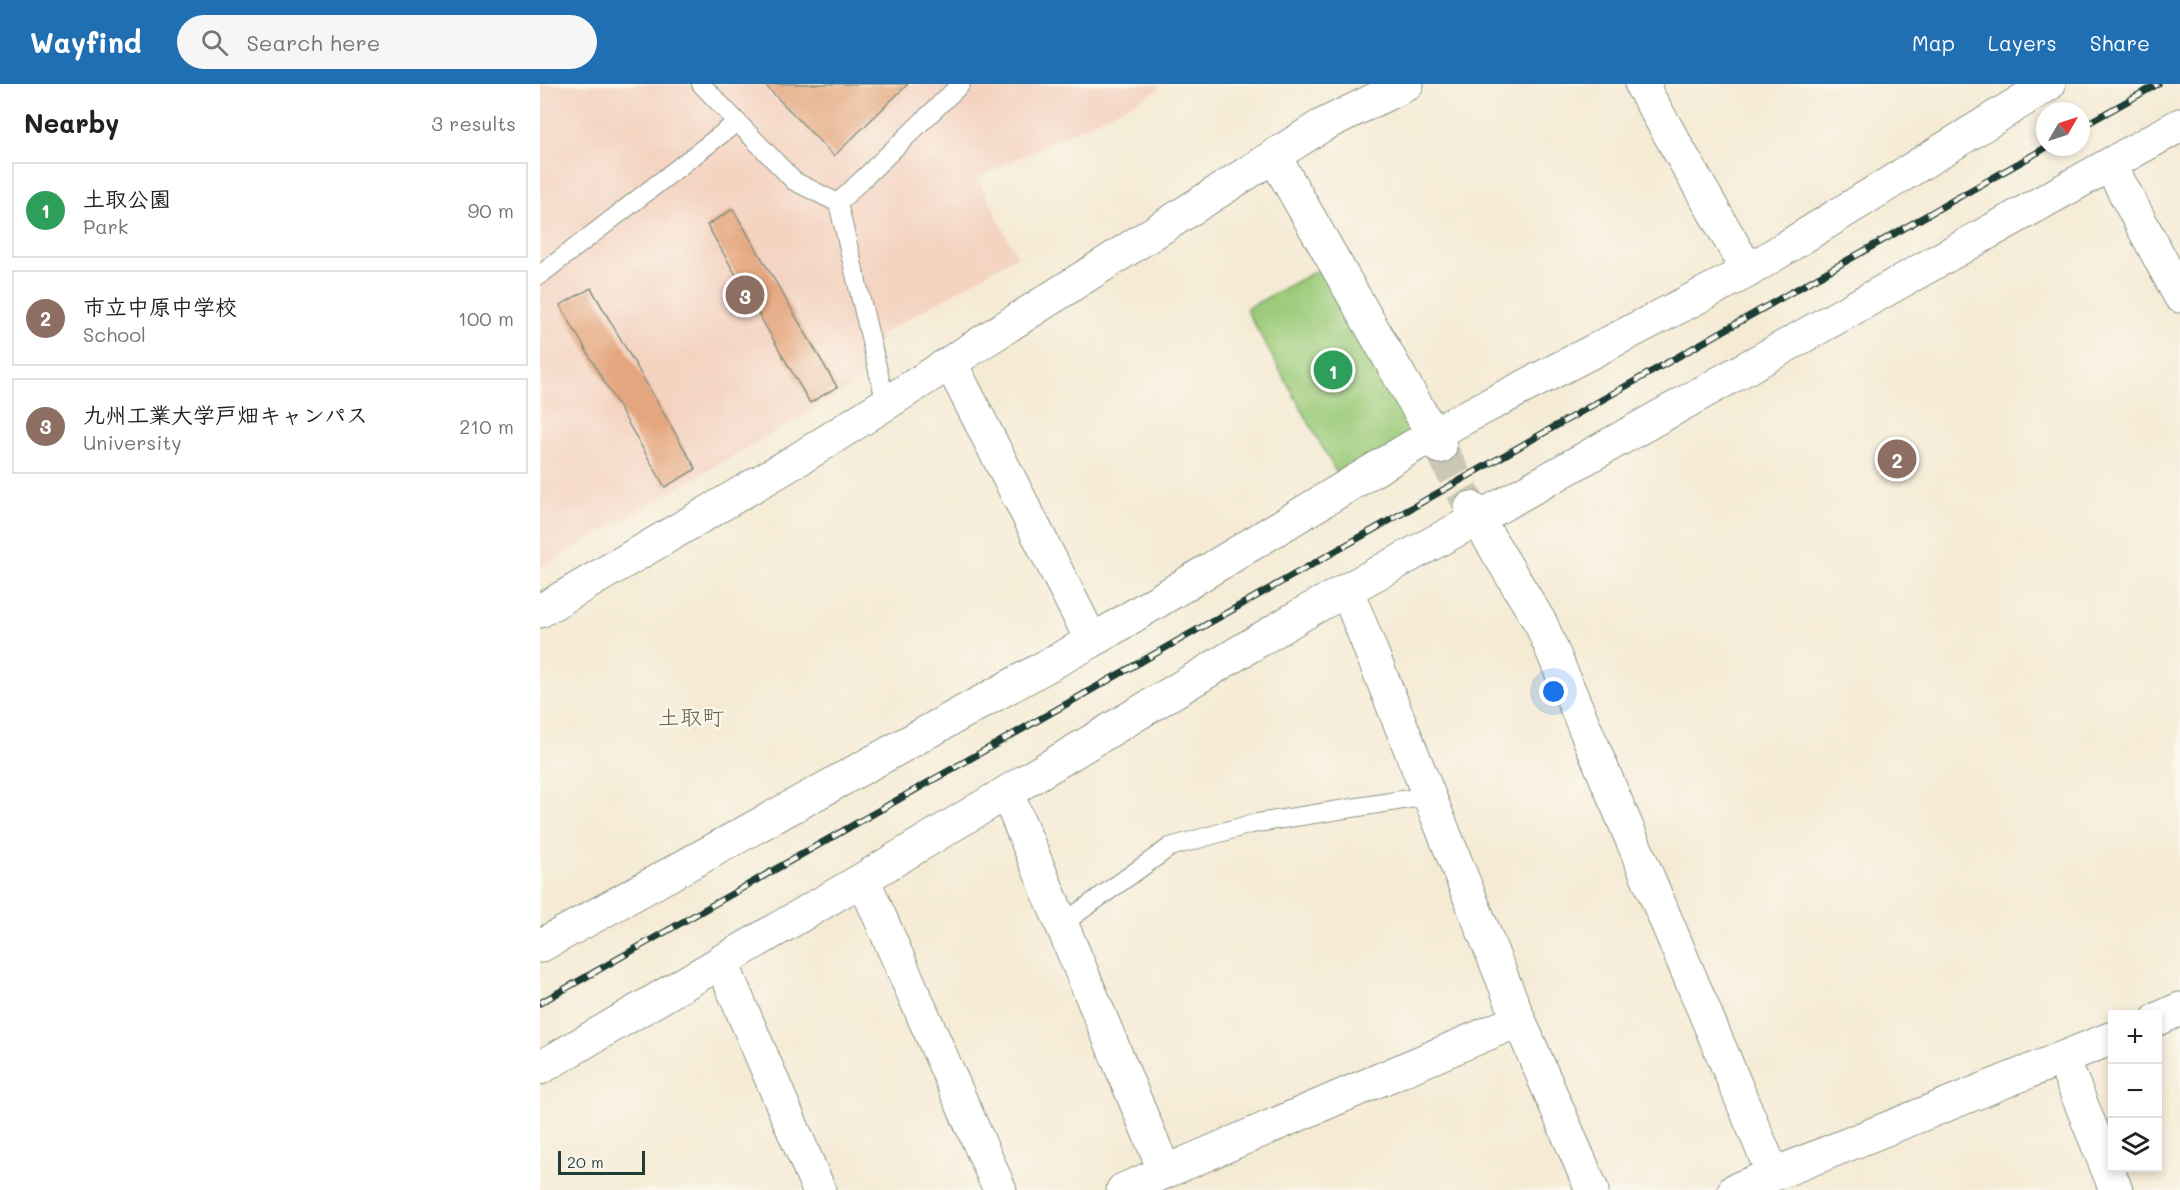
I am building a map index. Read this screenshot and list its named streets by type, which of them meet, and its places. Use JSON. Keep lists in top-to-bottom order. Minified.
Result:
{"districts":["土取町"],"scale_bar":"20 m","north":"top right","page":{"header":"Wayfind","search":"Search here","nav":["Map","Layers","Share"],"heading":["Nearby","3 results"],"list":[{"mark":"1","name":"土取公園","note":"Park","value":"90 m"},{"mark":"2","name":"市立中原中学校","note":"School","value":"100 m"},{"mark":"3","name":"九州工業大学戸畑キャンパス","note":"University","value":"210 m"}],"pins":["3","1","2"],"map_buttons":["+","−"],"scale":"20 m"}}
